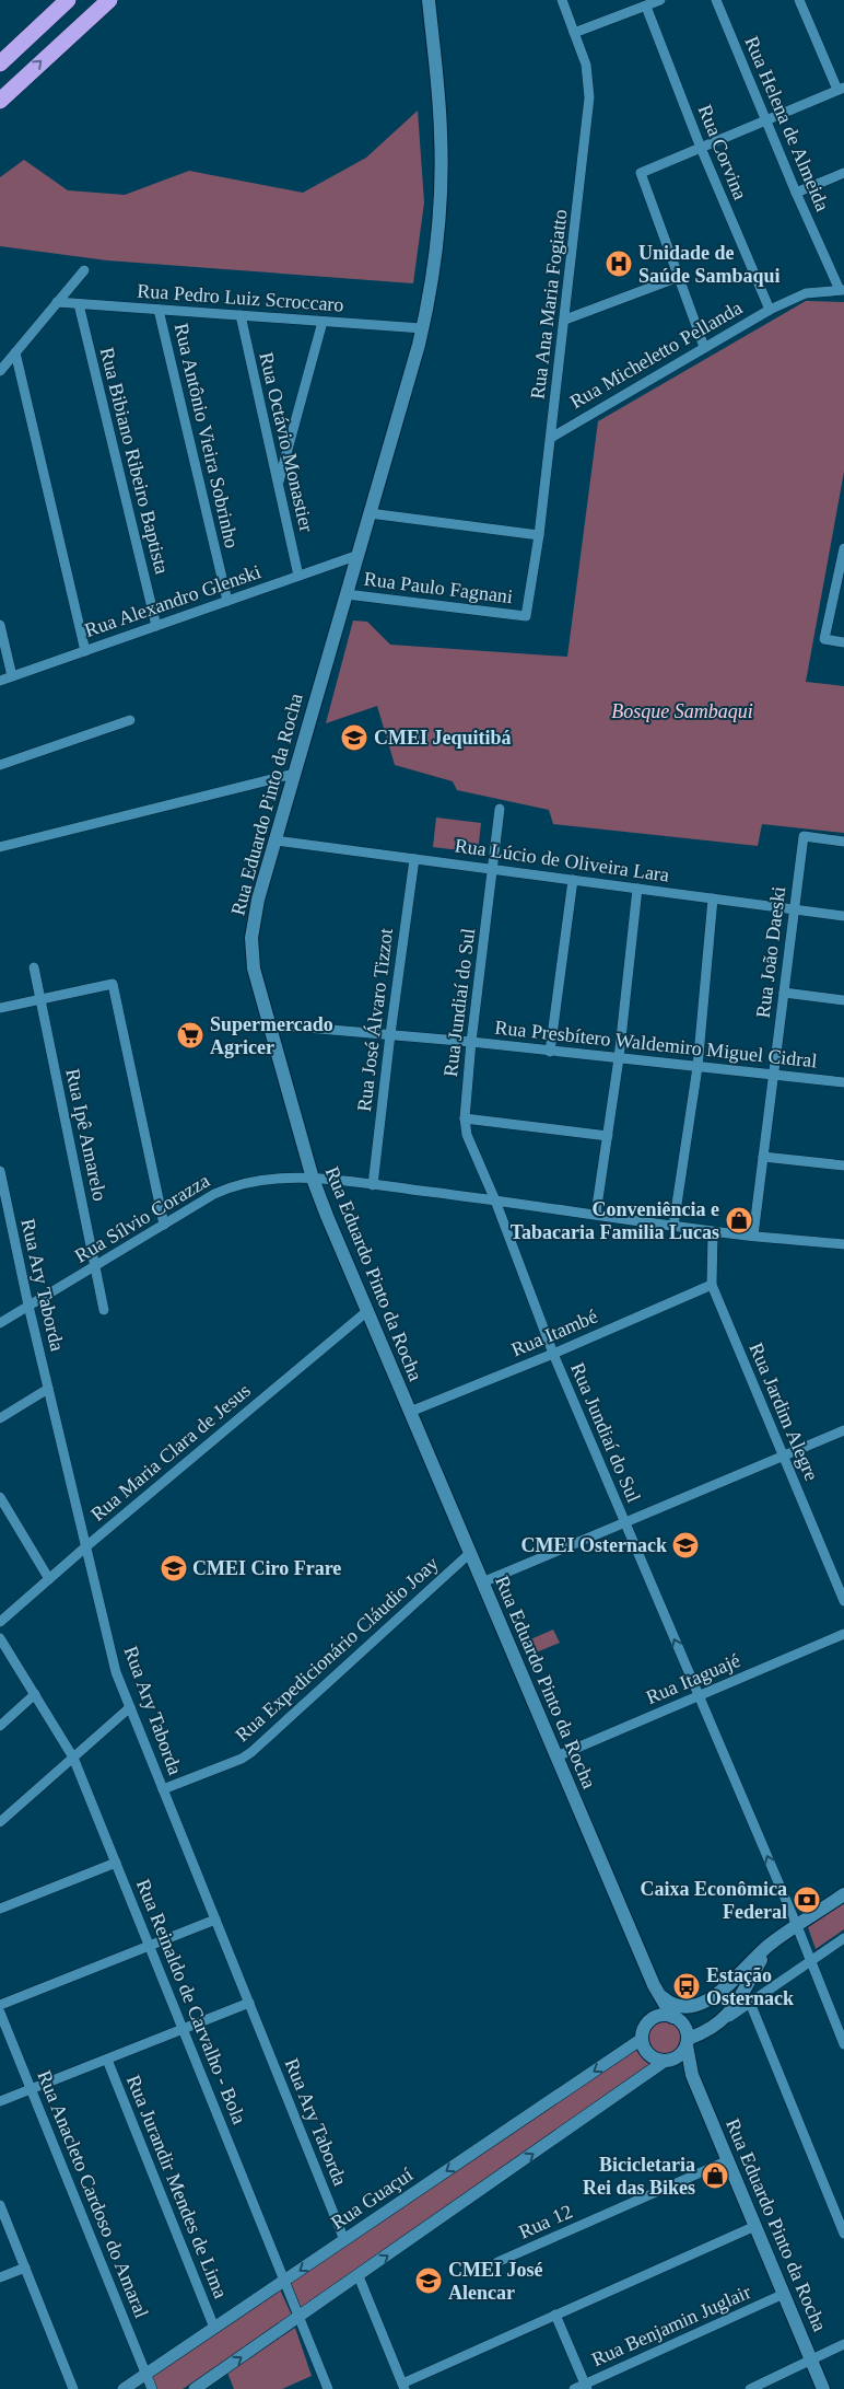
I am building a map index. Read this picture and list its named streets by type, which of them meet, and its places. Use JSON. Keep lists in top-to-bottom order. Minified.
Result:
{"streets":{"main road":["Rua Eduardo Pinto da Rocha"],"street":["Rua Helena de Almeida","Rua Corvina","Rua Pedro Luiz Scroccaro","Rua Ana Maria Fogiatto","Rua Micheletto Pellanda","Rua Antônio Vieira Sobrinho","Rua Octávio Monastier","Rua Bibiano Ribeiro Baptista","Rua Paulo Fagnani","Rua Alexandro Glenski","Rua Lúcio de Oliveira Lara","Rua João Daeski","Rua Jundiaí do Sul","Rua José Álvaro Tizzot","Rua Presbítero Waldemiro Miguel Cidral","Rua Ipê Amarelo","Rua Sílvio Corazza","Rua Ary Taborda","Rua Itambé","Rua Jardim Alegre","Rua Maria Clara de Jesus","Rua Expedicionário Cláudio Joay","Rua Itaguajé","Rua Reinaldo de Carvalho - Bola","Rua Jurandir Mendes de Lima","Rua Anacleto Cardoso do Amaral","Rua Guaçuí","Rua 12","Rua Benjamin Juglair"]},"crossings":[["Rua Helena de Almeida","Rua Micheletto Pellanda"],["Rua Corvina","Rua Micheletto Pellanda"],["Rua Pedro Luiz Scroccaro","Rua Antônio Vieira Sobrinho"],["Rua Pedro Luiz Scroccaro","Rua Octávio Monastier"],["Rua Pedro Luiz Scroccaro","Rua Bibiano Ribeiro Baptista"],["Rua Pedro Luiz Scroccaro","Rua Eduardo Pinto da Rocha"],["Rua Ana Maria Fogiatto","Rua Micheletto Pellanda"],["Rua Ana Maria Fogiatto","Rua Paulo Fagnani"],["Rua Antônio Vieira Sobrinho","Rua Alexandro Glenski"],["Rua Octávio Monastier","Rua Alexandro Glenski"],["Rua Bibiano Ribeiro Baptista","Rua Alexandro Glenski"],["Rua Paulo Fagnani","Rua Eduardo Pinto da Rocha"],["Rua Alexandro Glenski","Rua Eduardo Pinto da Rocha"],["Rua Eduardo Pinto da Rocha","Rua Lúcio de Oliveira Lara"],["Rua Eduardo Pinto da Rocha","Rua Presbítero Waldemiro Miguel Cidral"],["Rua Eduardo Pinto da Rocha","Rua Sílvio Corazza"],["Rua Eduardo Pinto da Rocha","Rua Itambé"],["Rua Eduardo Pinto da Rocha","Rua Maria Clara de Jesus"],["Rua Eduardo Pinto da Rocha","Rua Expedicionário Cláudio Joay"],["Rua Eduardo Pinto da Rocha","Rua Itaguajé"],["Rua Eduardo Pinto da Rocha","Rua Guaçuí"],["Rua Eduardo Pinto da Rocha","Rua 12"],["Rua Eduardo Pinto da Rocha","Rua Benjamin Juglair"],["Rua Lúcio de Oliveira Lara","Rua João Daeski"],["Rua Lúcio de Oliveira Lara","Rua Jundiaí do Sul"],["Rua Lúcio de Oliveira Lara","Rua José Álvaro Tizzot"],["Rua João Daeski","Rua Presbítero Waldemiro Miguel Cidral"],["Rua João Daeski","Rua Sílvio Corazza"],["Rua Jundiaí do Sul","Rua Presbítero Waldemiro Miguel Cidral"],["Rua Jundiaí do Sul","Rua Sílvio Corazza"],["Rua Jundiaí do Sul","Rua Itambé"],["Rua Jundiaí do Sul","Rua Itaguajé"],["Rua José Álvaro Tizzot","Rua Presbítero Waldemiro Miguel Cidral"],["Rua José Álvaro Tizzot","Rua Sílvio Corazza"],["Rua Ipê Amarelo","Rua Sílvio Corazza"],["Rua Sílvio Corazza","Rua Ary Taborda"],["Rua Sílvio Corazza","Rua Jardim Alegre"],["Rua Ary Taborda","Rua Maria Clara de Jesus"],["Rua Ary Taborda","Rua Expedicionário Cláudio Joay"],["Rua Ary Taborda","Rua Guaçuí"],["Rua Itambé","Rua Jardim Alegre"],["Rua Reinaldo de Carvalho - Bola","Rua Guaçuí"],["Rua Jurandir Mendes de Lima","Rua Guaçuí"],["Rua Anacleto Cardoso do Amaral","Rua Guaçuí"]],"parks":["Bosque Sambaqui"],"places":{"hospital":["Unidade de Saúde Sambaqui"],"school or university":["CMEI Jequitibá","CMEI Osternack","CMEI Ciro Frare","CMEI José Alencar"],"supermarket":["Supermercado Agricer"],"shop":["Conveniência e Tabacaria Familia Lucas","Bicicletaria Rei das Bikes"],"bank":["Caixa Econômica Federal"],"bus stop":["Estação Osternack"]}}
